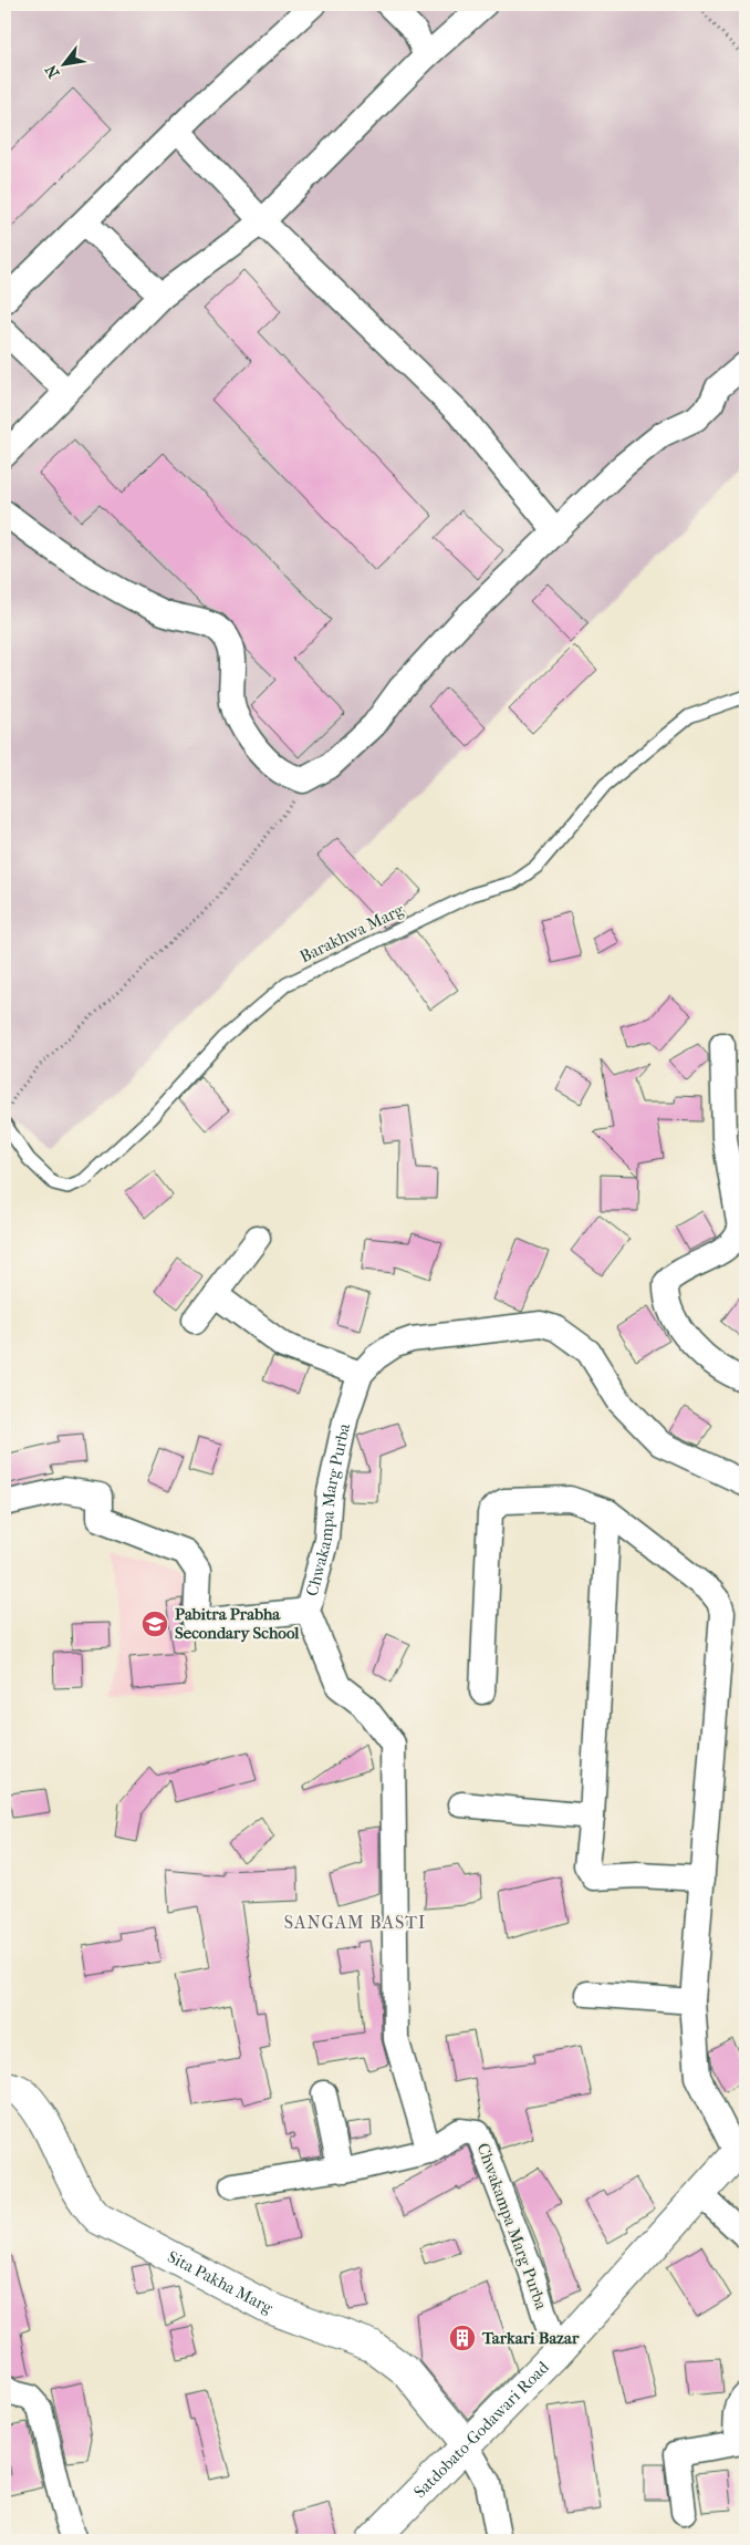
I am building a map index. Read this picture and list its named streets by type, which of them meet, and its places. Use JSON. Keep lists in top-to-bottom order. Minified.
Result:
{"streets":{"street":["Chwakampa Marg Purba","Sita Pakha Marg","Satdobato-Godawari Road"],"lane":["Barakhwa Marg"]},"crossings":[["Chwakampa Marg Purba","Satdobato-Godawari Road"],["Sita Pakha Marg","Satdobato-Godawari Road"]],"districts":["SANGAM BASTI"],"places":{"school or university":["Pabitra Prabha Secondary School"],"building":["Tarkari Bazar"]},"north":"bottom left"}
